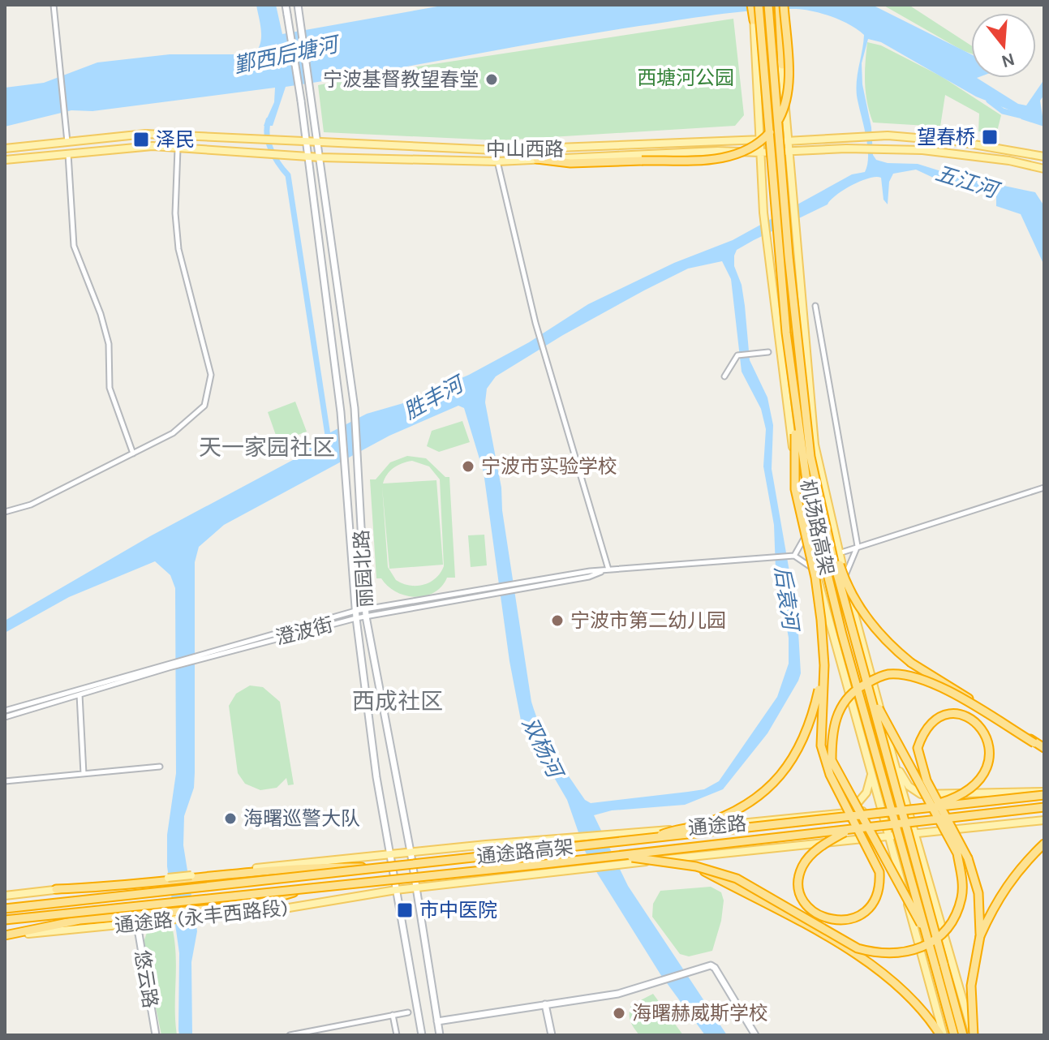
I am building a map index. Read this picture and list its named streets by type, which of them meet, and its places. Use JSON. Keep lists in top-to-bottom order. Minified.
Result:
{"streets":{"highway":["机场路高架","通途路高架"],"main road":["中山西路","丽园北路","通途路","通途路 (永丰西路段)","悠云路"],"street":["澄波街"]},"crossings":[["中山西路","丽园北路"],["丽园北路","澄波街"],["丽园北路","通途路"],["丽园北路","通途路 (永丰西路段)"],["通途路","通途路高架"],["通途路","通途路 (永丰西路段)"],["通途路 (永丰西路段)","悠云路"]],"districts":["天一家园社区","西成社区"],"water":["鄞西后塘河","五江河","胜丰河","后袁河","双杨河"],"parks":["西塘河公园"],"places":{"other":["宁波基督教望春堂","宁波市实验学校","宁波市第二幼儿园","海曙巡警大队","海曙赫威斯学校"],"transit":["望春桥","泽民","市中医院"]},"north":"bottom"}
